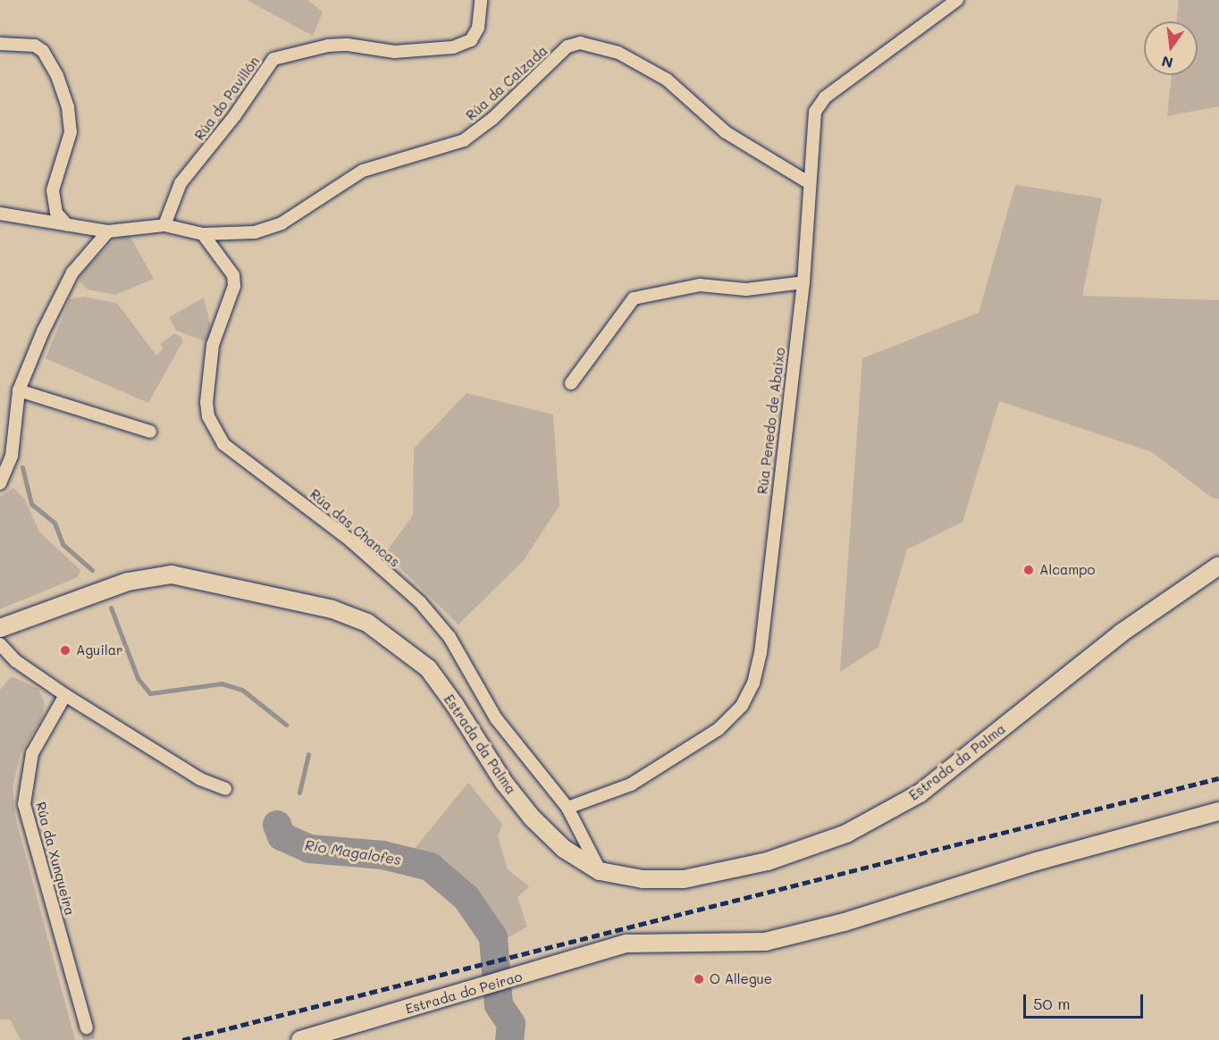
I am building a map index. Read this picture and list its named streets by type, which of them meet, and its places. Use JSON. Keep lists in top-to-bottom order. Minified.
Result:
{"streets":{"street":["Rúa da Calzada","Rúa do Pavillón","Rúa Penedo de Abaixo","Rúa das Chancas","Estrada da Palma","Rúa da Xunqueira","Estrada do Peirao"]},"crossings":[["Rúa da Calzada","Rúa Penedo de Abaixo"],["Rúa da Calzada","Rúa das Chancas"],["Rúa Penedo de Abaixo","Rúa das Chancas"],["Rúa das Chancas","Estrada da Palma"]],"water":["Río Magalofes"],"places":["Alcampo","Aguilar","O Allegue"],"scale_bar":"50 m","north":"bottom"}
